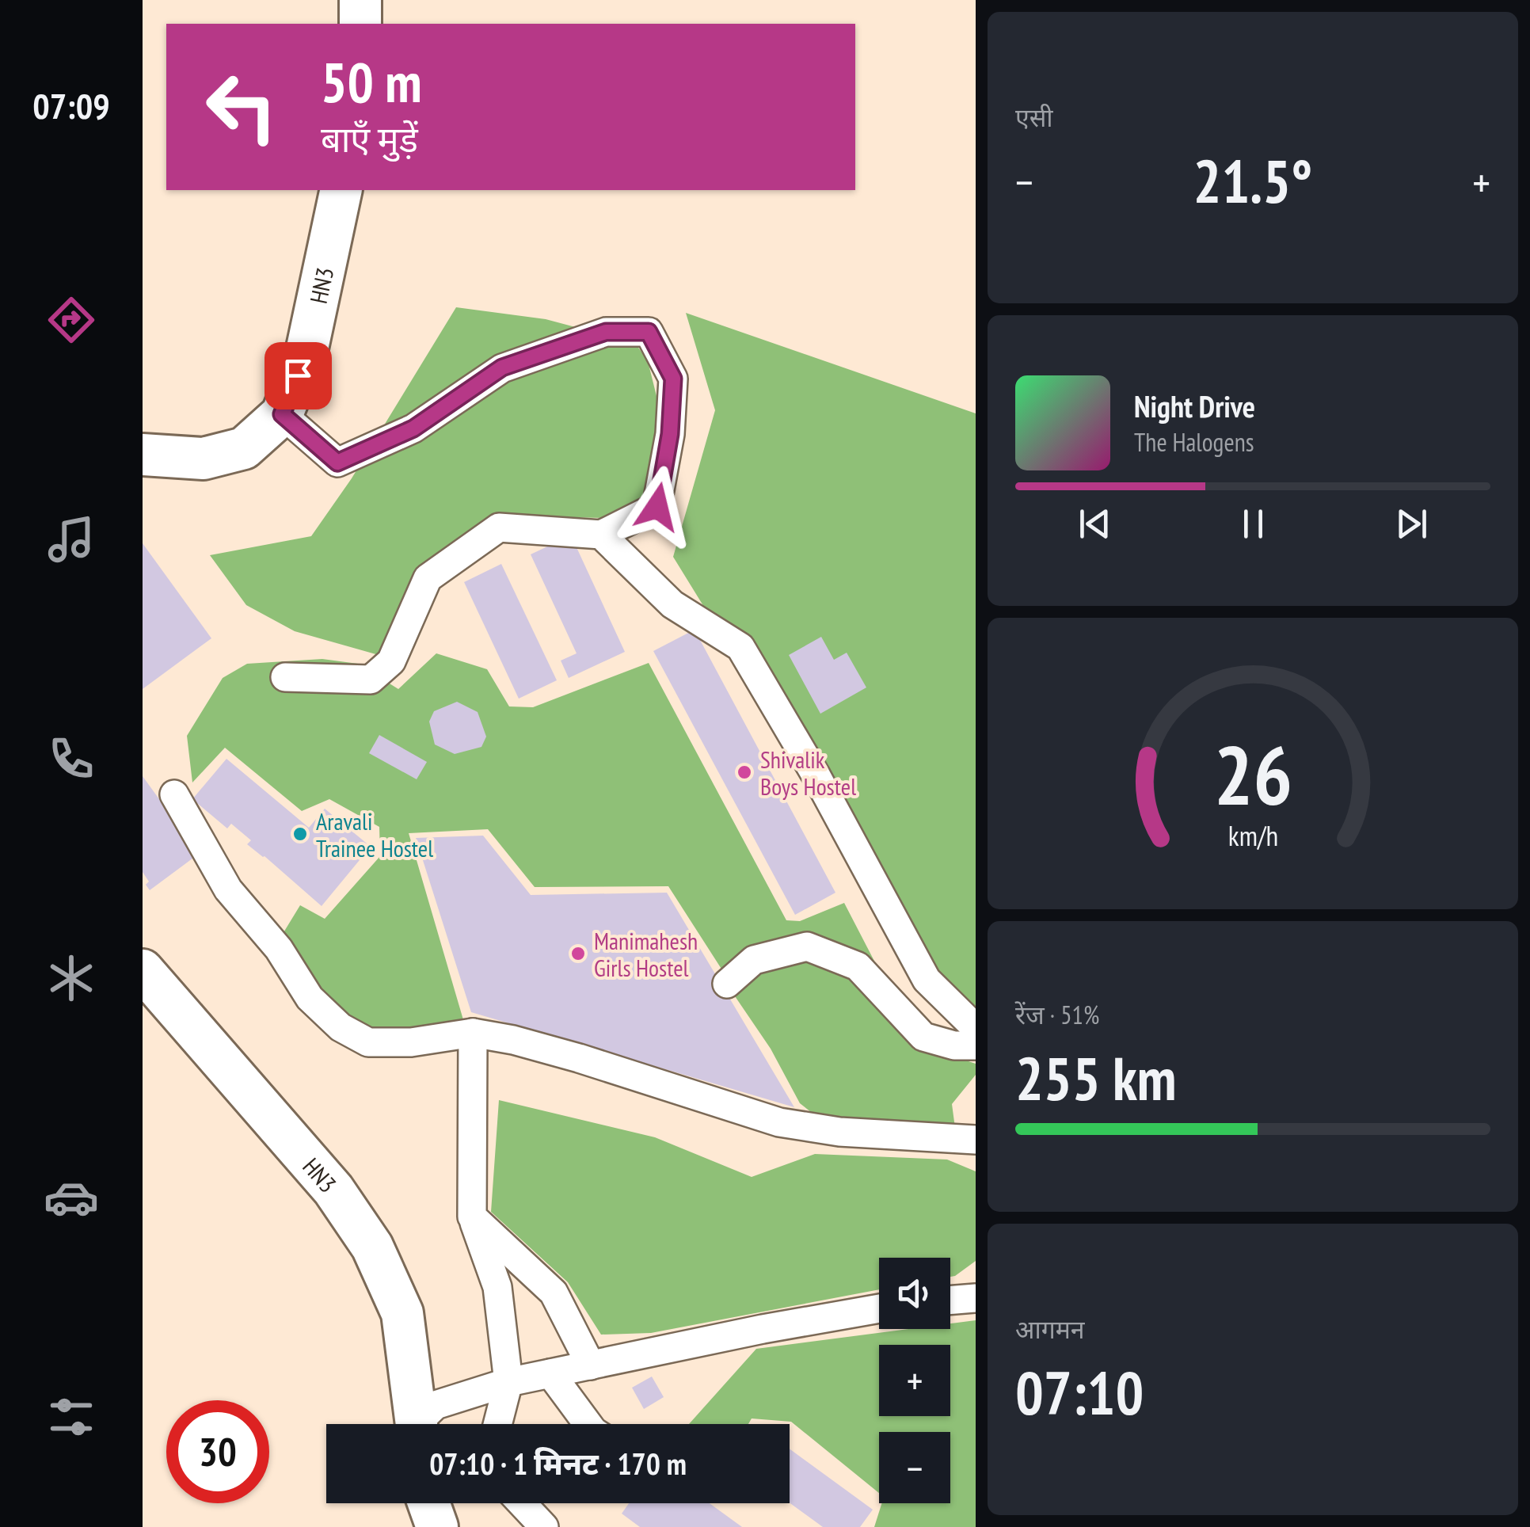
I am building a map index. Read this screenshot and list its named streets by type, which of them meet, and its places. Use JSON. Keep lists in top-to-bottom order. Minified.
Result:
{"streets":{"highway":["HN3"]},"places":["Shivalik Boys Hostel","Aravali Trainee Hostel","Manimahesh Girls Hostel"],"page":{"tabs":"07:09","tile":["एसी",["रेंज · 51%","255 km"],["आगमन","07:10"]],"turn":["50 m","बाएँ मुड़ें"],"heat":["−","21.5°","+"],"song":["Night Drive","The Halogens"],"map_buttons":["+","−"],"limit":"30","trip":"07:10 · 1 मिनट · 170 m","gauge":["26","km/h"]}}
